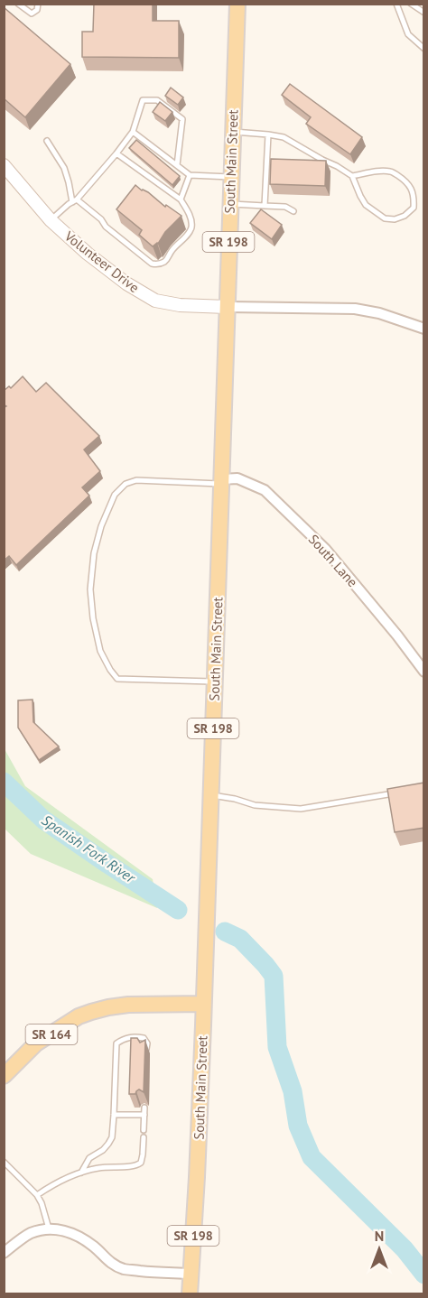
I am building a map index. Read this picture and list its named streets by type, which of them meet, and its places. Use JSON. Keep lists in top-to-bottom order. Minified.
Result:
{"streets":{"main road":["South Main Street","SR 198","SR 164"],"street":["Volunteer Drive","South Lane"]},"crossings":[["South Main Street","Volunteer Drive"],["South Main Street","South Lane"],["South Main Street","SR 164"]],"water":["Spanish Fork River"],"north":"top"}
